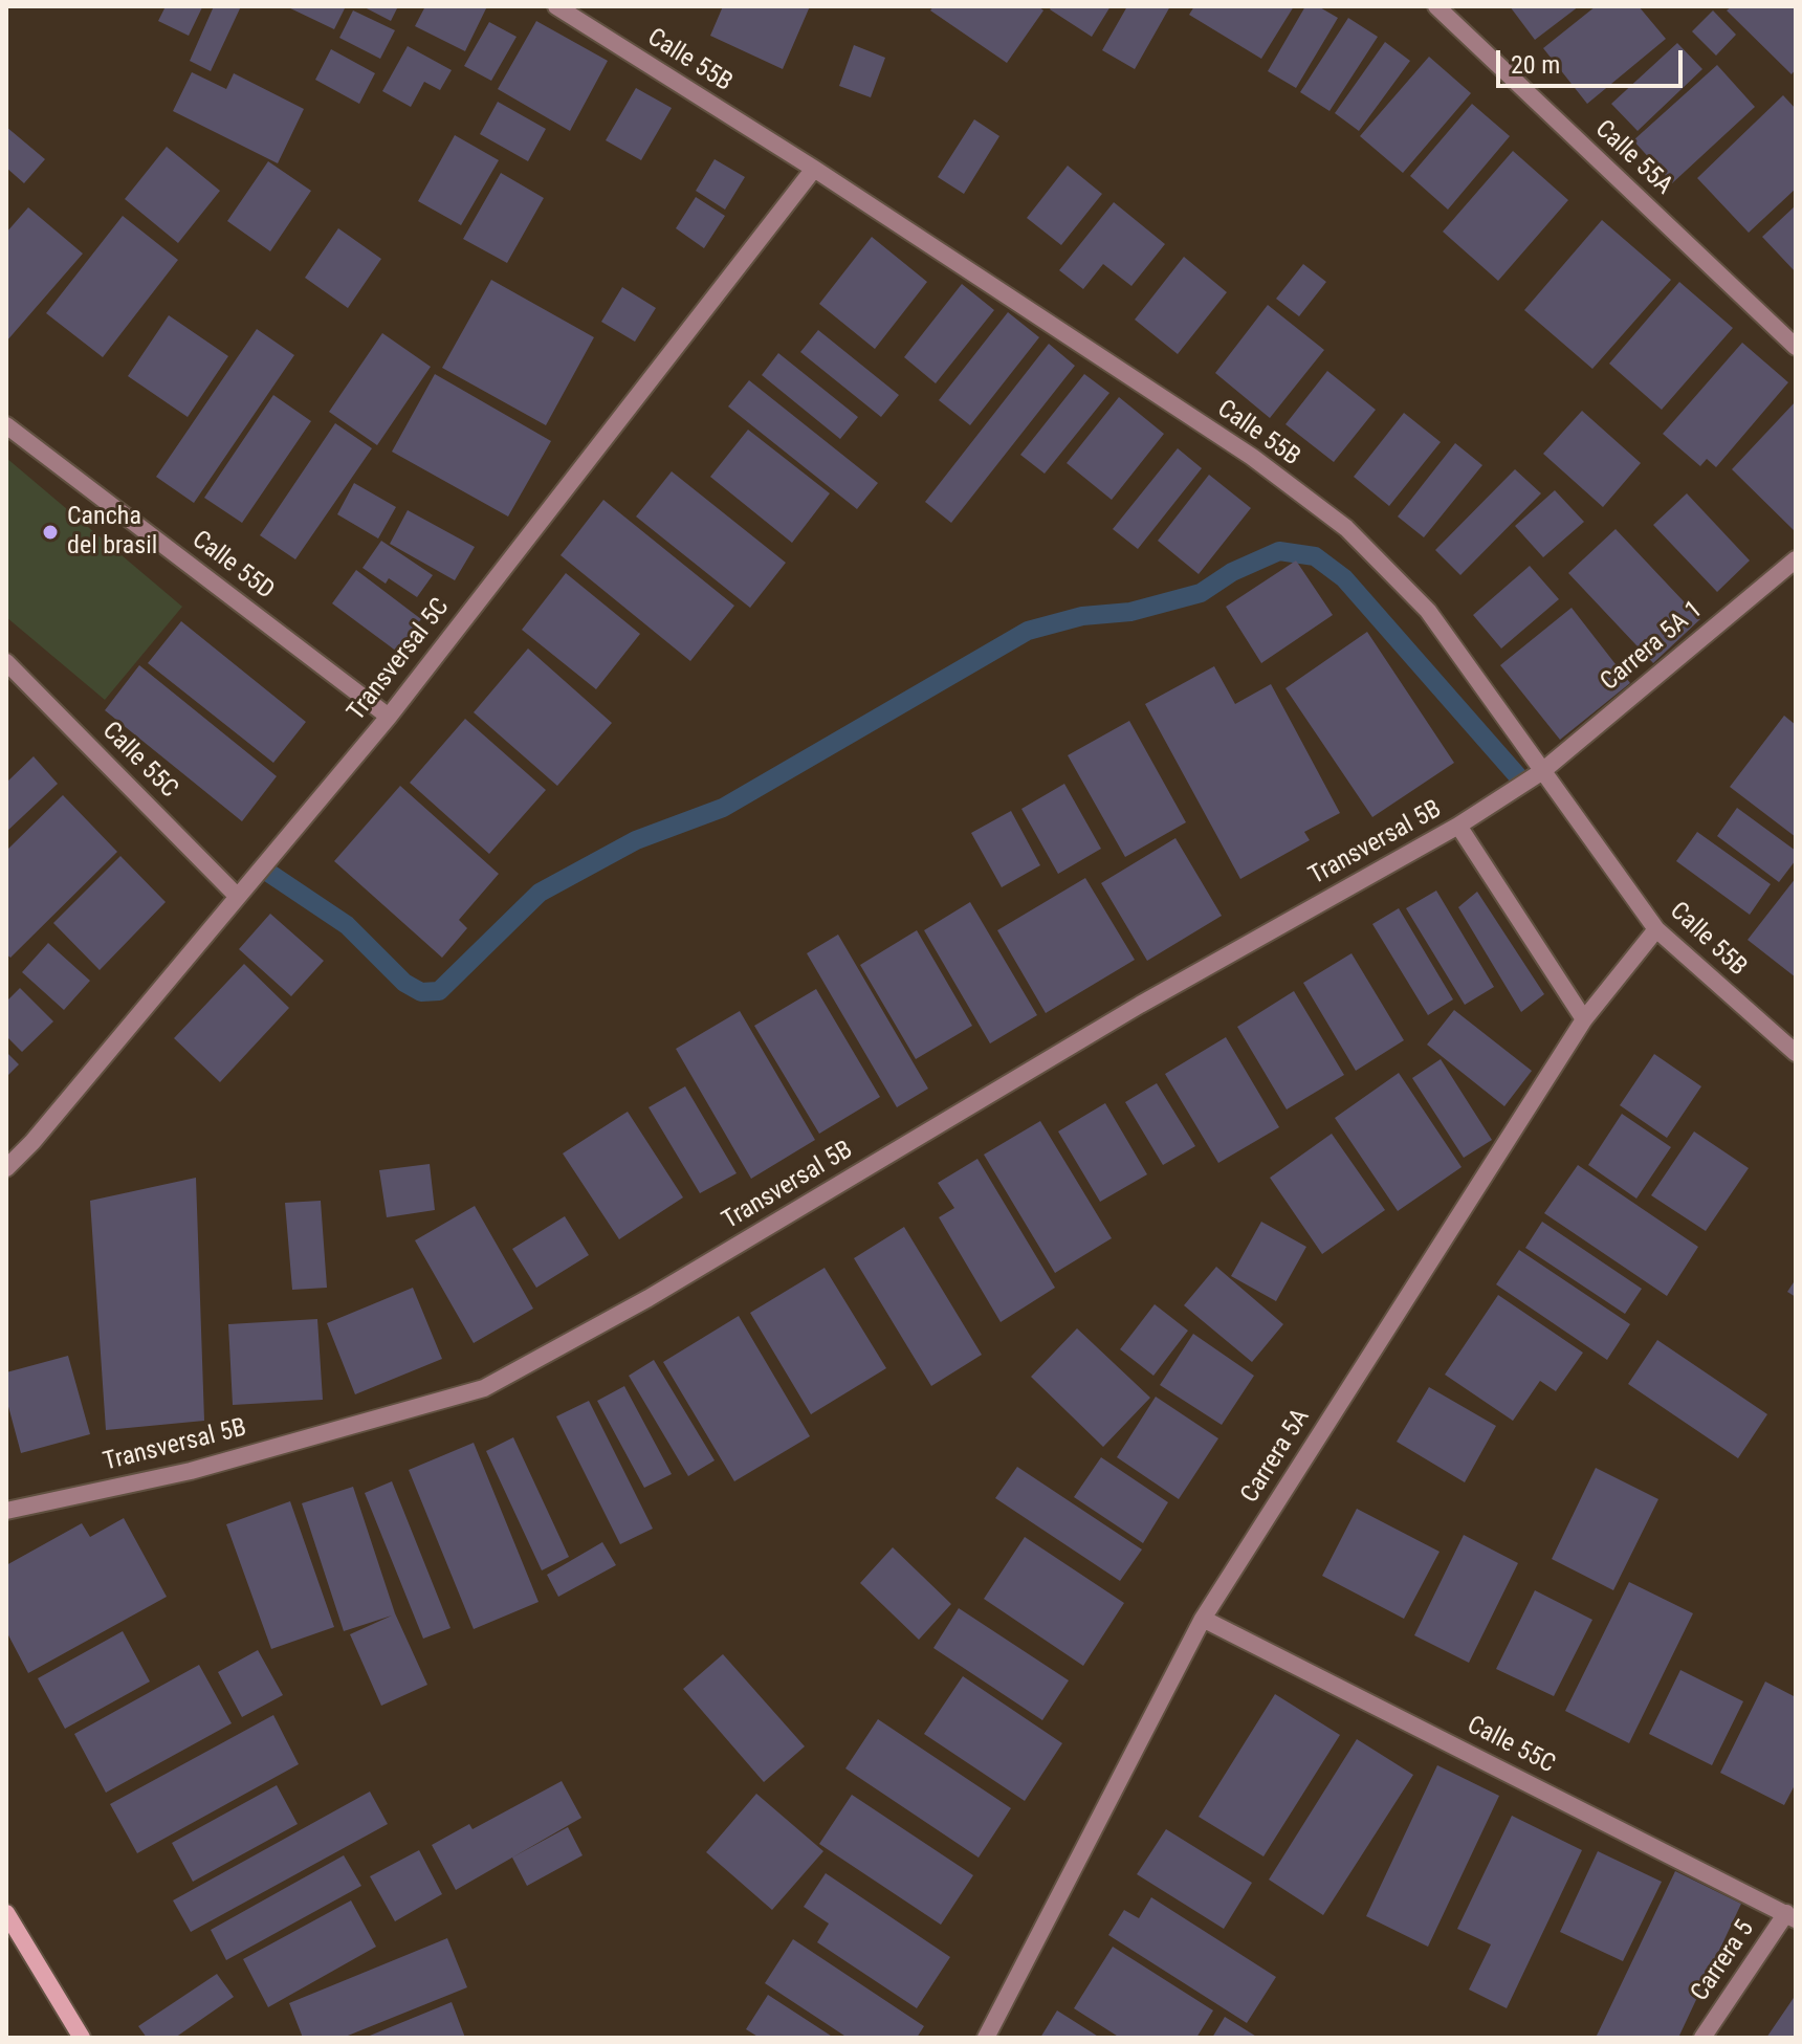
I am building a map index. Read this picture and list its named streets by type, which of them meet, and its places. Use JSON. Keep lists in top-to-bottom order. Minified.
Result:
{"streets":{"street":["Calle 55B","Calle 55A","Calle 55D","Carrera 5A 1","Transversal 5C","Calle 55C","Transversal 5B","Carrera 5A","Carrera 5"]},"crossings":[["Calle 55B","Carrera 5A 1"],["Calle 55B","Transversal 5C"],["Calle 55B","Transversal 5B"],["Calle 55B","Carrera 5A"],["Calle 55D","Transversal 5C"],["Carrera 5A 1","Transversal 5B"],["Transversal 5C","Calle 55C"],["Calle 55C","Carrera 5A"],["Calle 55C","Carrera 5"]],"places":["Cancha del brasil"],"scale_bar":"20 m"}
